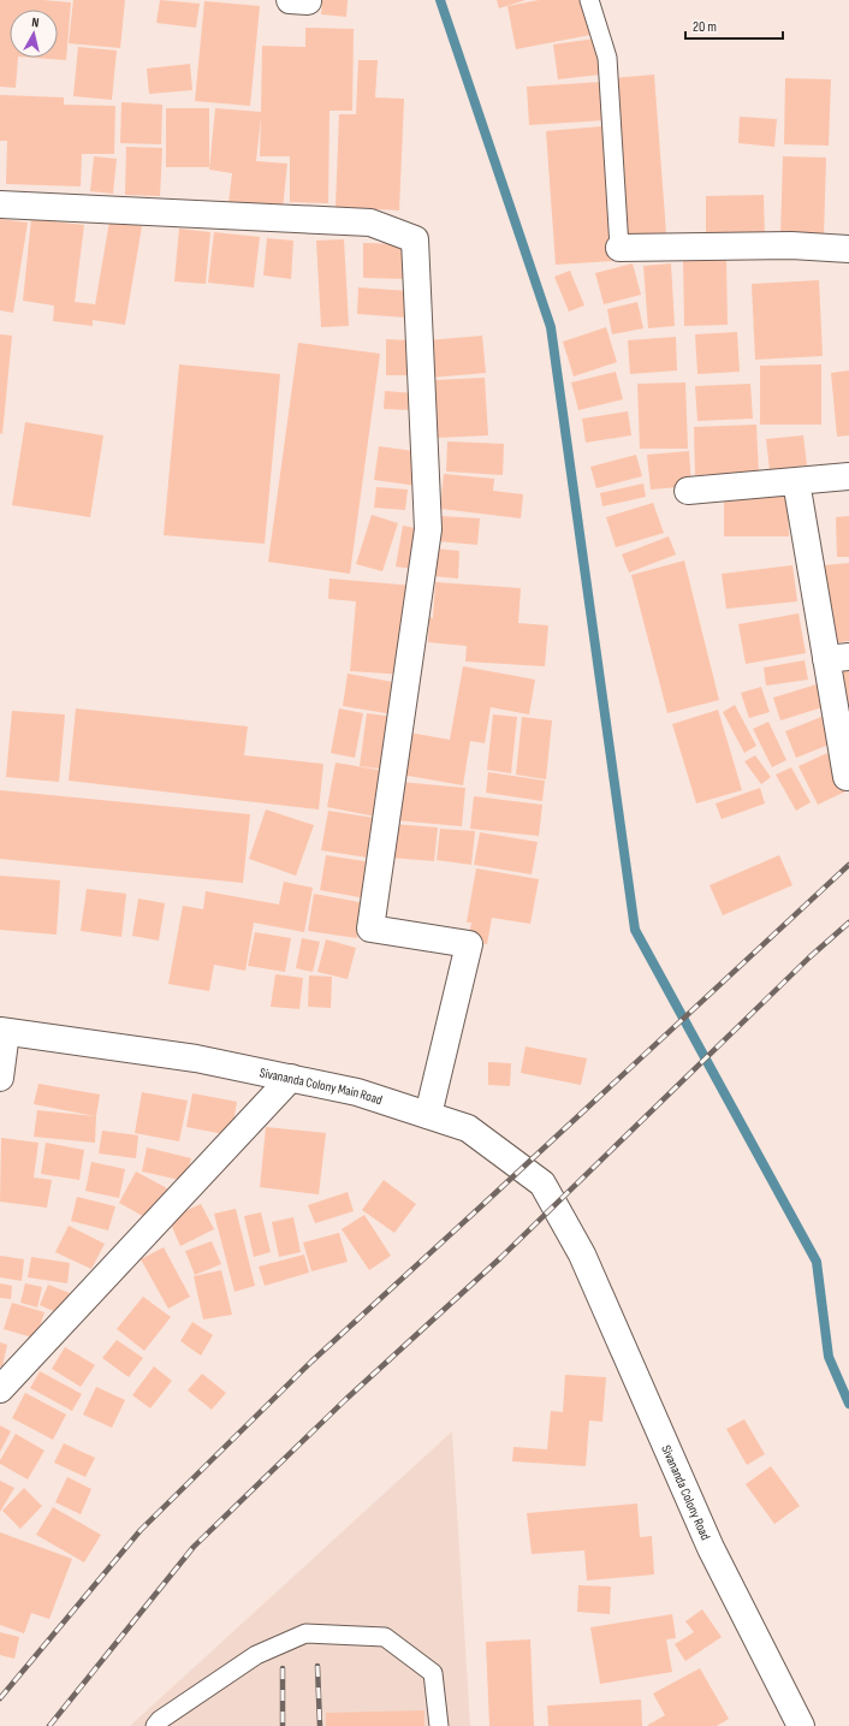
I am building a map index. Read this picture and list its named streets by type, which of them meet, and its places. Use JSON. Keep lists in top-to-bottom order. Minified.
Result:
{"streets":{"street":["Sivananda Colony Main Road","Sivananda Colony Road"]},"crossings":[["Sivananda Colony Main Road","Sivananda Colony Road"]],"scale_bar":"20 m","north":"top"}
